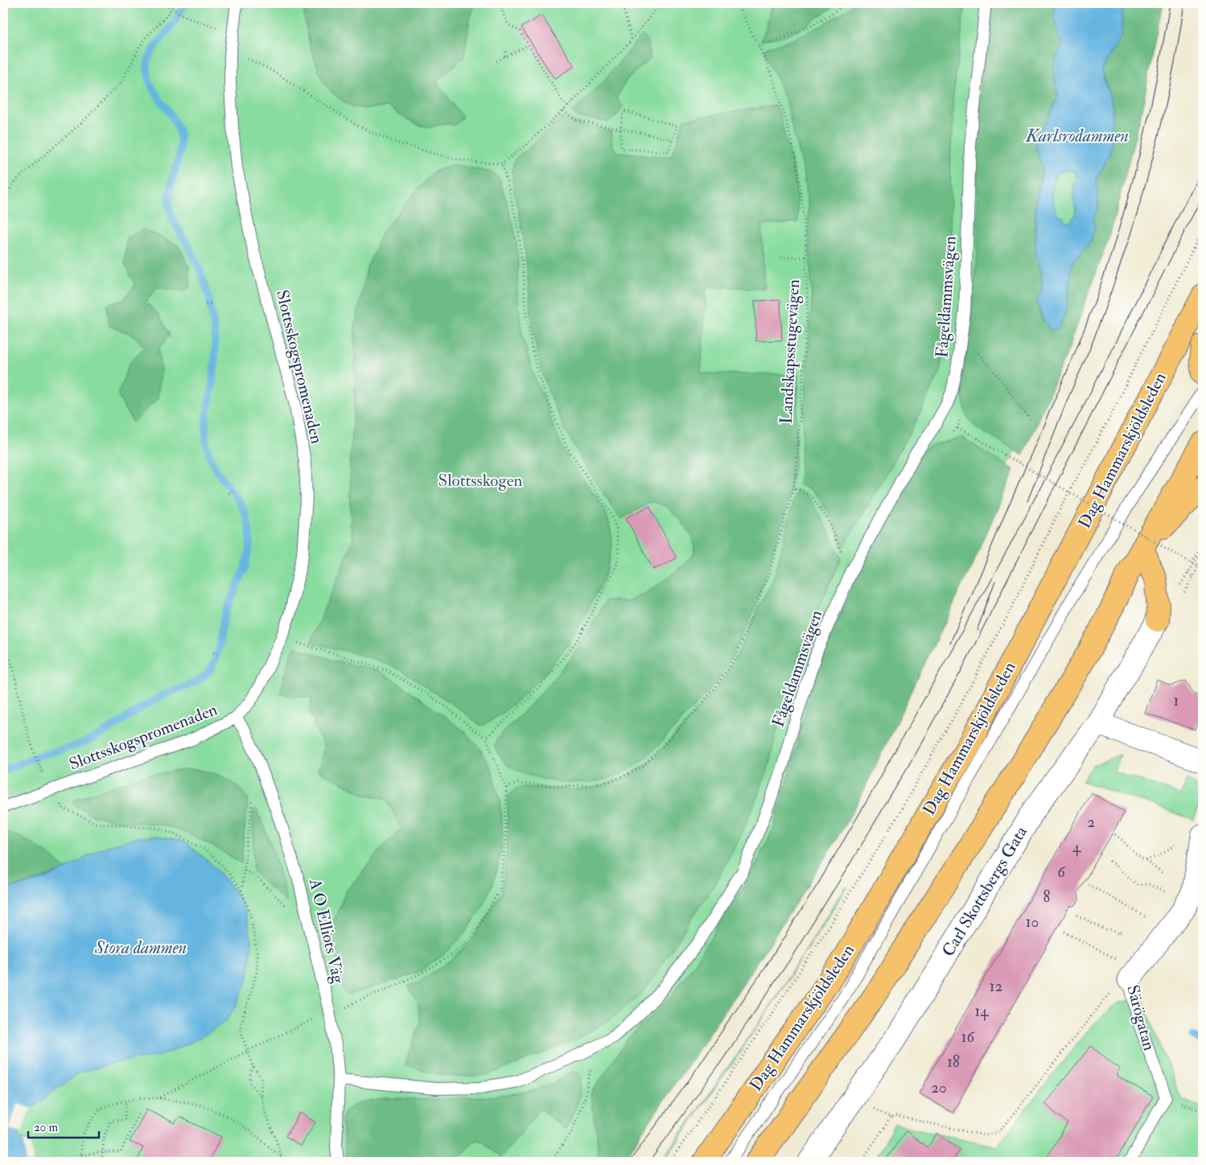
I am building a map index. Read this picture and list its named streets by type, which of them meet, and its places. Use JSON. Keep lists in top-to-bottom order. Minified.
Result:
{"streets":{"main road":["Dag Hammarskjöldsleden"],"street":["Carl Skottsbergs Gata","Särögatan"],"lane":["Fågeldammsvägen","Slottsskogspromenaden","A O Elliots Väg"],"path":["Landskapsstugevägen"]},"crossings":[["Fågeldammsvägen","A O Elliots Väg"],["Slottsskogspromenaden","A O Elliots Väg"]],"water":["Karlsrodammen","Stora dammen"],"parks":["Slottsskogen"],"house_numbers":["1","2","4","6","8","10","12","14","16","18","20"],"scale_bar":"20 m"}
